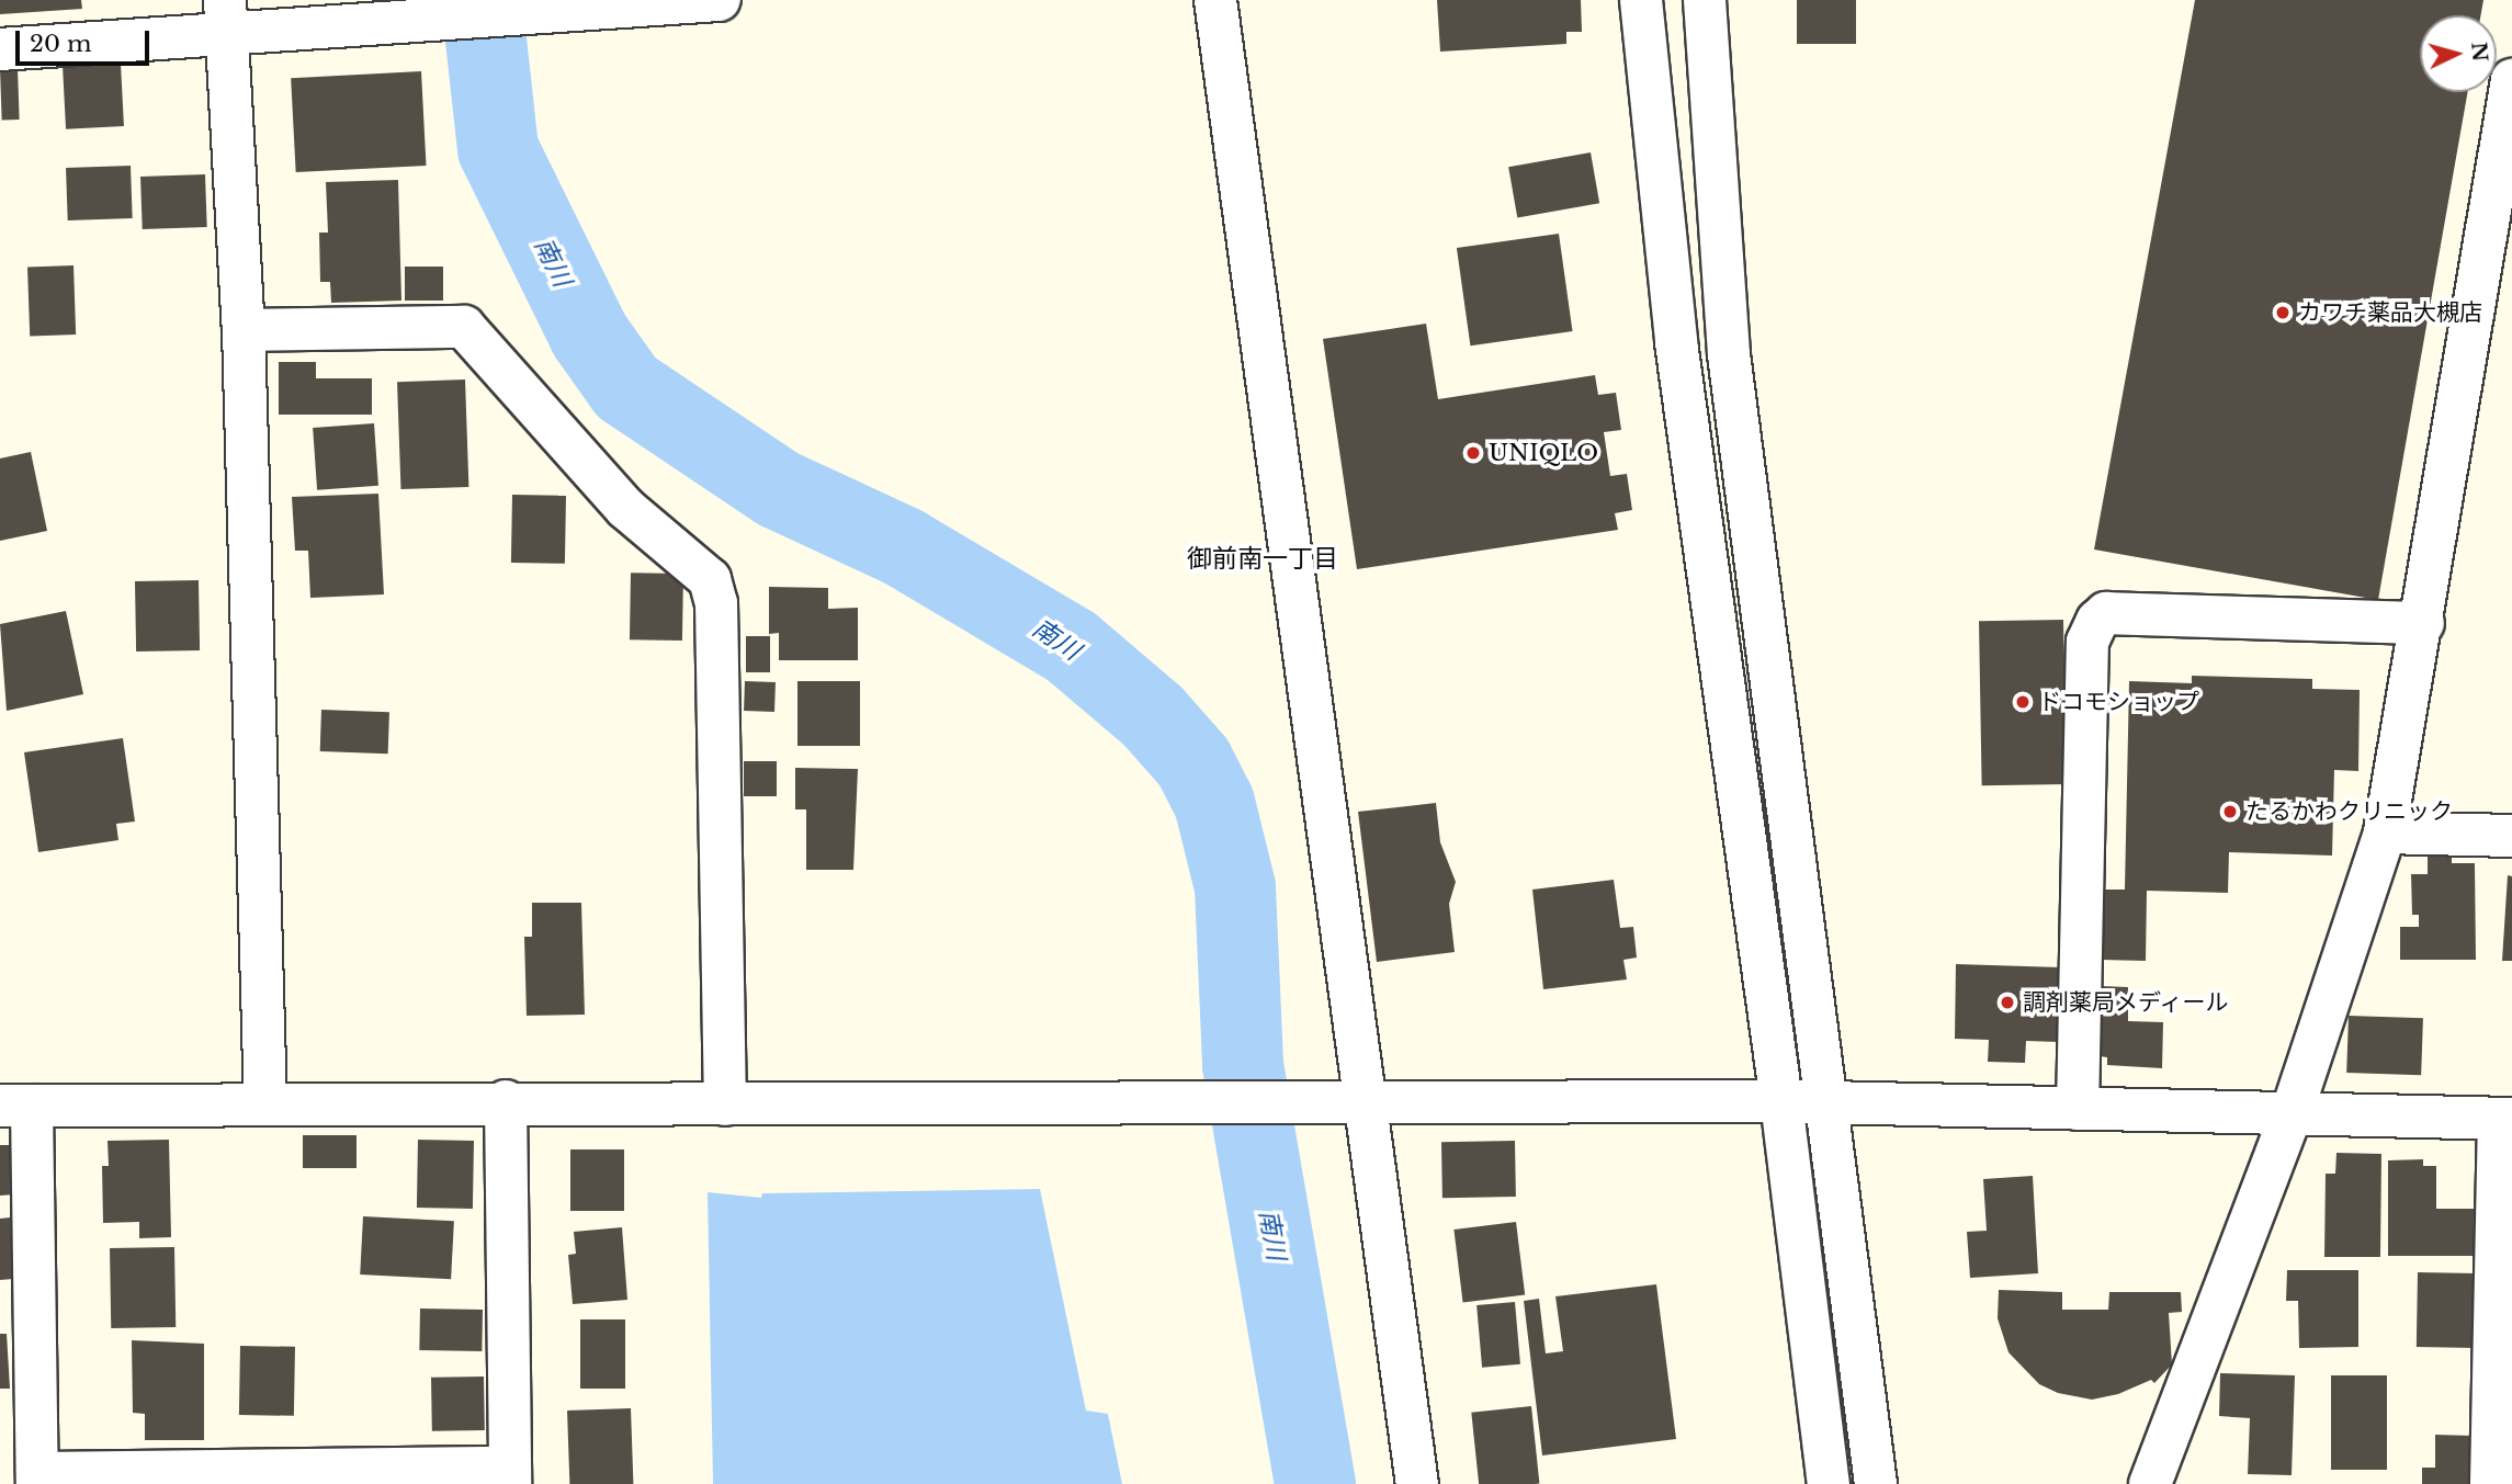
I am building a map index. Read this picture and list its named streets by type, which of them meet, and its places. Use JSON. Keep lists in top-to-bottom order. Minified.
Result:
{"districts":["御前南一丁目"],"water":["南川"],"places":["カワチ薬品大槻店","UNIQLO","ドコモショップ","たるかわクリニック","調剤薬局メディール"],"scale_bar":"20 m","north":"right"}
